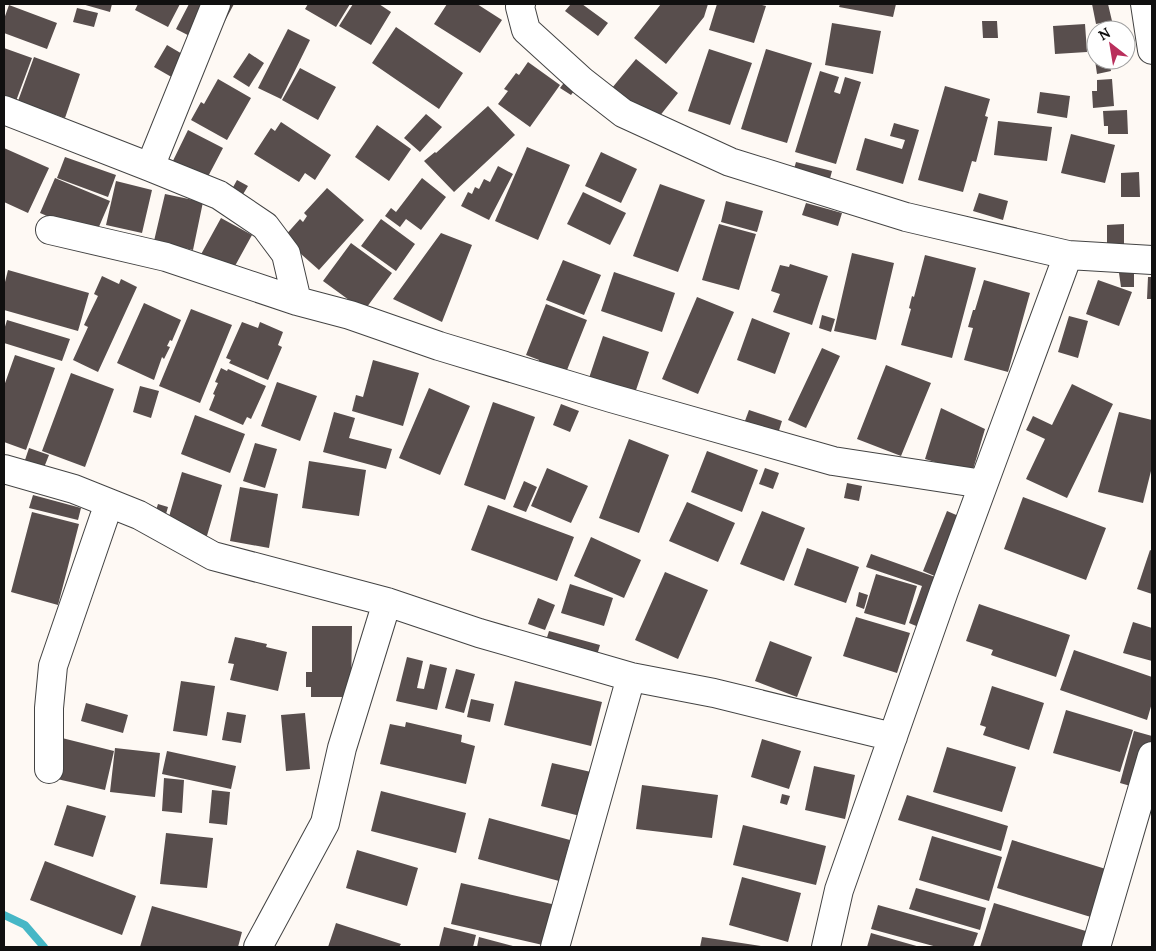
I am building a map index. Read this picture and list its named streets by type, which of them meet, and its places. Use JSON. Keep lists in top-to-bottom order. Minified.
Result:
{"north":"top left"}
